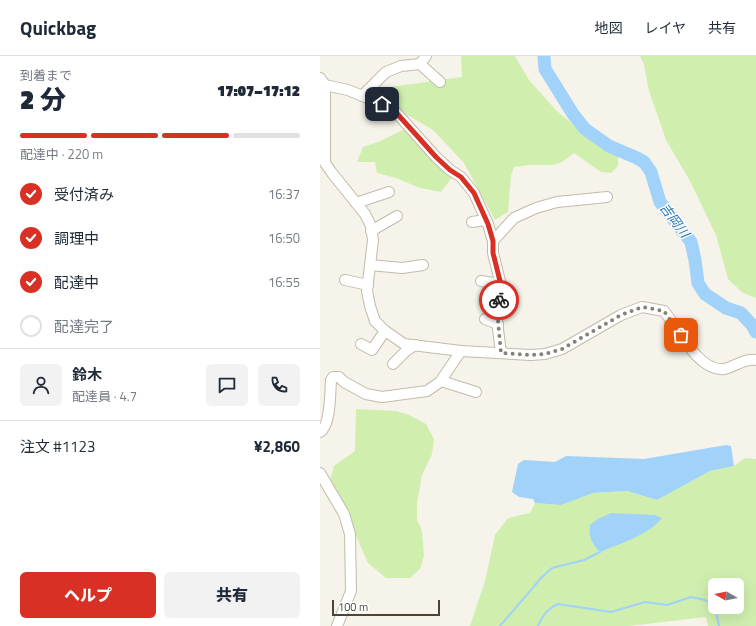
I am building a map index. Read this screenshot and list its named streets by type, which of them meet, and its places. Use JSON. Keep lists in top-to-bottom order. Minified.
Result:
{"water":["吉岡川"],"scale_bar":"100 m","north":"left","page":{"header":"Quickbag","nav":["地図","レイヤ","共有"],"heading":["2 分","到着まで","17:07–17:12"],"panel":["鈴木","配達員 · 4.7","注文 #1123","¥2,860"],"bar":"配達中 · 220 m","list":[["受付済み","16:37"],["調理中","16:50"],["配達中","16:55"],"配達完了"],"buttons":["ヘルプ","共有"],"scale":"100 m"}}
